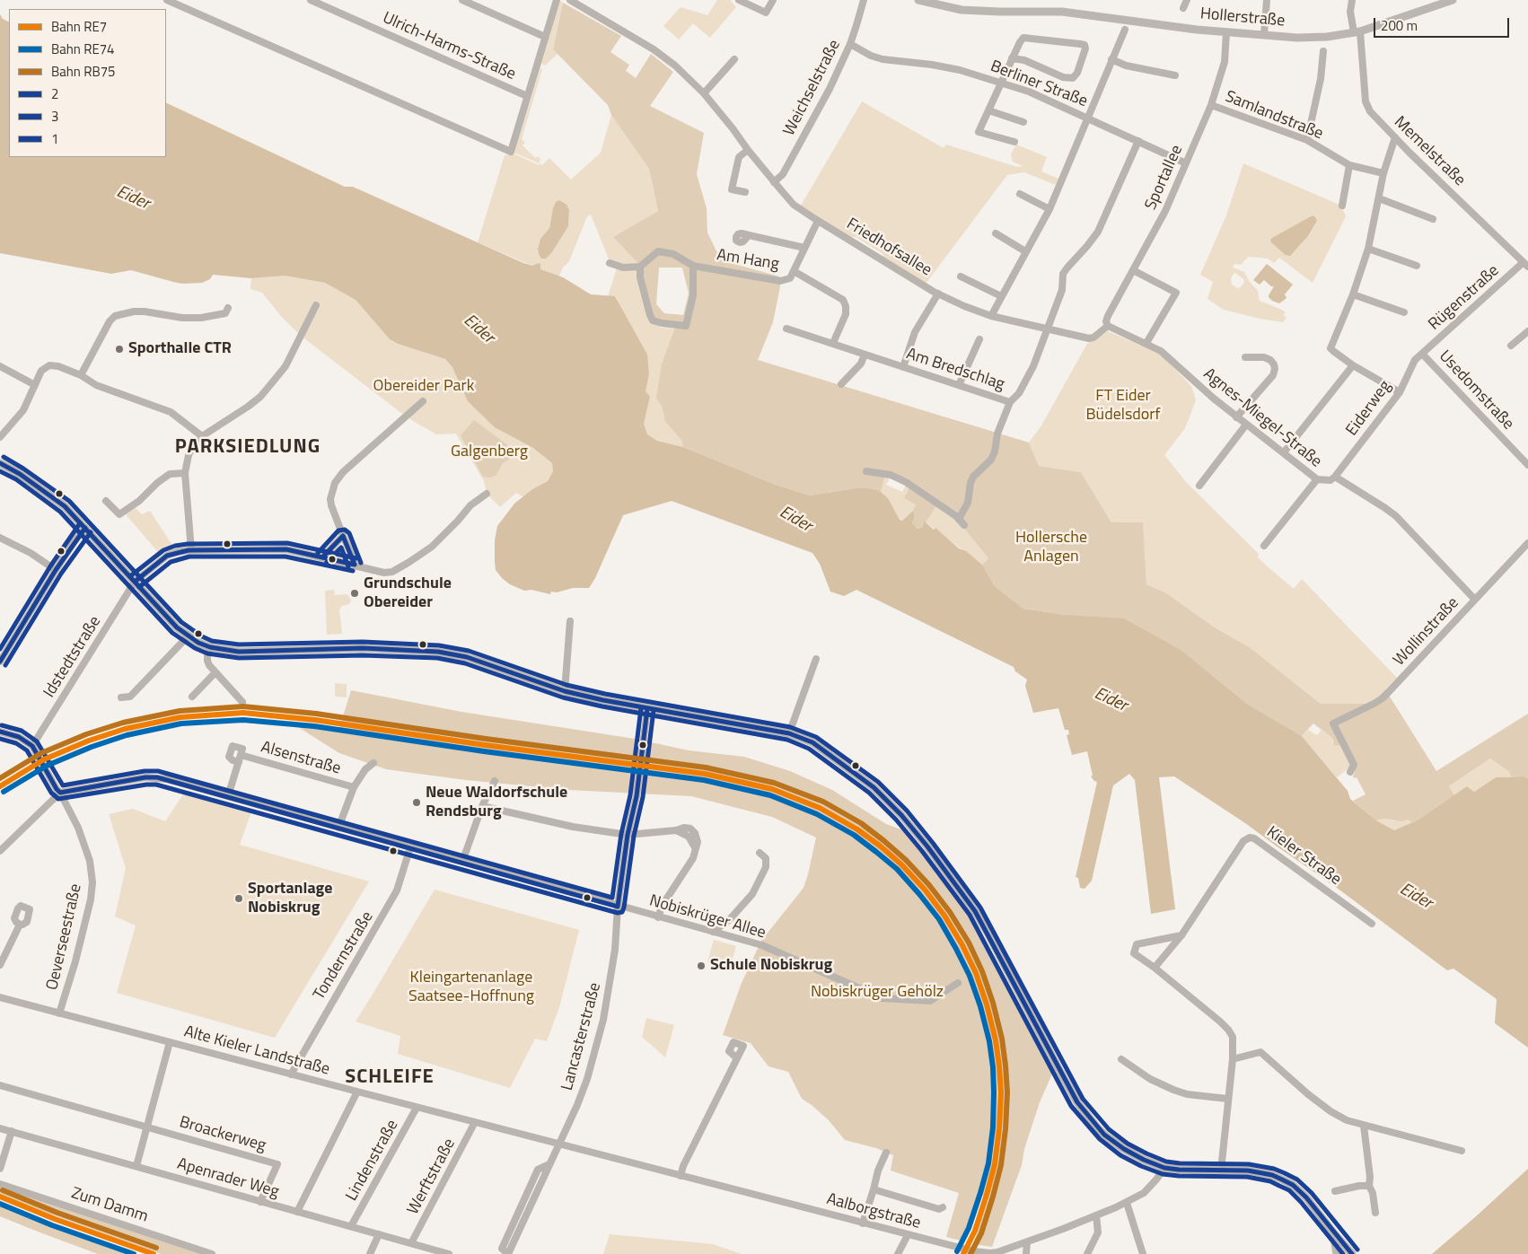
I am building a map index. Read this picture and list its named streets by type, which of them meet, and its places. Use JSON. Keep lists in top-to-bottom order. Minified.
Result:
{"streets":{"main road":["Hollerstraße"],"street":["Ulrich-Harms-Straße","Berliner Straße","Weichselstraße","Samlandstraße","Memelstraße","Sportallee","Friedhofsallee","Am Hang","Rügenstraße","Am Bredschlag","Usedomstraße","Eiderweg","Agnes-Miegel-Straße","Wollinstraße","Idstedtstraße","Alsenstraße","Kieler Straße","Nobiskrüger Allee","Oeverseestraße","Tondernstraße","Lancasterstraße","Alte Kieler Landstraße","Broackerweg","Lindenstraße","Werftstraße","Apenrader Weg","Zum Damm","Aalborgstraße"]},"crossings":[["Hollerstraße","Memelstraße"],["Hollerstraße","Sportallee"],["Berliner Straße","Weichselstraße"],["Berliner Straße","Sportallee"],["Berliner Straße","Am Bredschlag"],["Weichselstraße","Friedhofsallee"],["Samlandstraße","Sportallee"],["Memelstraße","Rügenstraße"],["Sportallee","Friedhofsallee"],["Sportallee","Agnes-Miegel-Straße"],["Friedhofsallee","Am Hang"],["Friedhofsallee","Am Bredschlag"],["Friedhofsallee","Agnes-Miegel-Straße"],["Rügenstraße","Usedomstraße"],["Rügenstraße","Eiderweg"],["Usedomstraße","Eiderweg"],["Eiderweg","Agnes-Miegel-Straße"],["Agnes-Miegel-Straße","Wollinstraße"],["Alsenstraße","Nobiskrüger Allee"],["Nobiskrüger Allee","Oeverseestraße"],["Nobiskrüger Allee","Tondernstraße"],["Nobiskrüger Allee","Lancasterstraße"],["Oeverseestraße","Alte Kieler Landstraße"],["Tondernstraße","Alte Kieler Landstraße"],["Lancasterstraße","Alte Kieler Landstraße"],["Lancasterstraße","Aalborgstraße"],["Alte Kieler Landstraße","Lindenstraße"],["Alte Kieler Landstraße","Werftstraße"],["Alte Kieler Landstraße","Aalborgstraße"],["Broackerweg","Apenrader Weg"],["Lindenstraße","Apenrader Weg"],["Werftstraße","Apenrader Weg"]],"districts":["PARKSIEDLUNG","SCHLEIFE"],"water":["Eider"],"parks":["Obereider Park","FT Eider Büdelsdorf","Galgenberg","Hollersche Anlagen","Kleingartenanlage Saatsee-Hoffnung","Nobiskrüger Gehölz"],"places":["Sporthalle CTR","Grundschule Obereider","Neue Waldorfschule Rendsburg","Sportanlage Nobiskrug","Schule Nobiskrug"],"lines":["transit line 1","transit line 2","transit line 3","rail line RB75","rail line RE7","rail line RE74"],"legend":["Bahn RE7","Bahn RE74","Bahn RB75","2","3","1"],"scale_bar":"200 m"}
